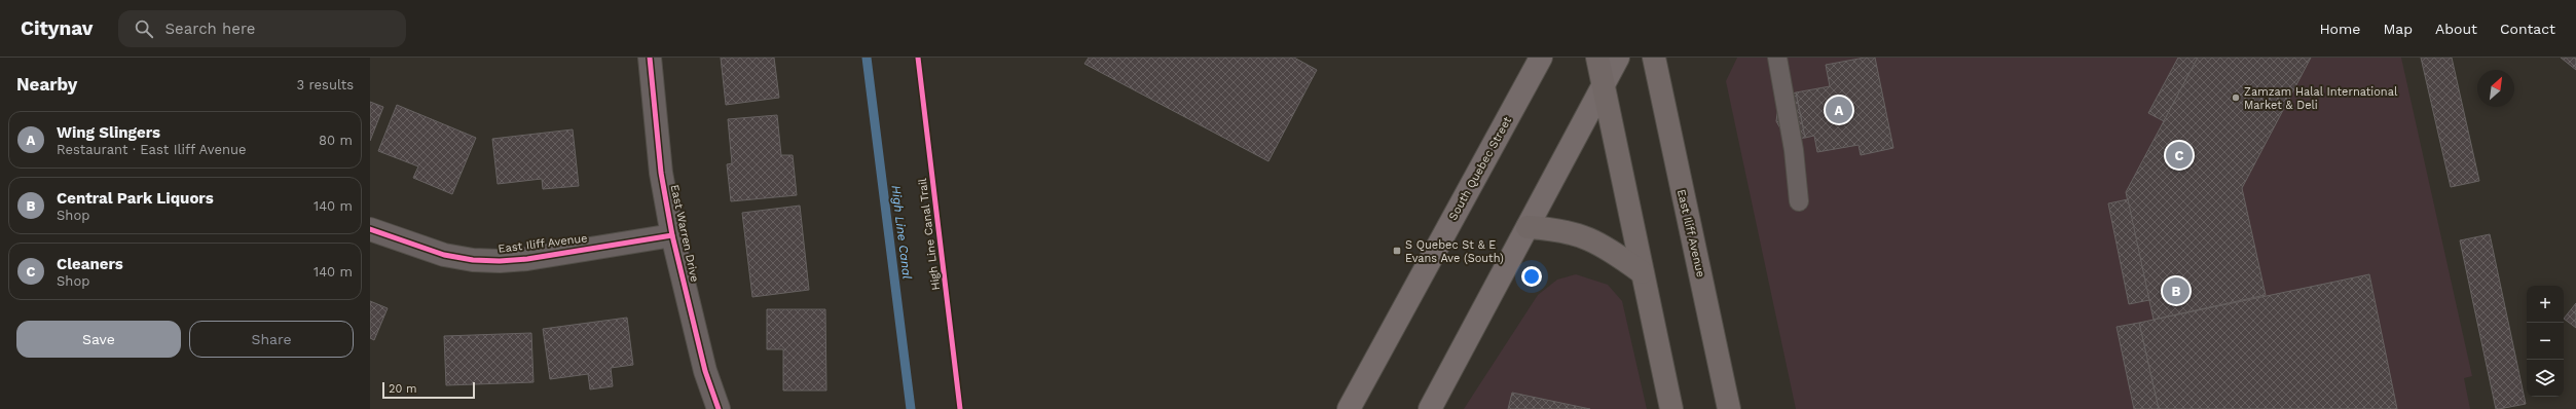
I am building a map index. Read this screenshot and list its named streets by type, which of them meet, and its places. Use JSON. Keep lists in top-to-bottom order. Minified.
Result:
{"streets":{"main road":["South Quebec Street","East Iliff Avenue"],"street":["East Warren Drive"],"cycle path":["High Line Canal Trail"]},"crossings":[["East Warren Drive","East Iliff Avenue"]],"water":["High Line Canal"],"places":{"other":["Zamzam Halal International Market & Deli"],"transit":["S Quebec St & E Evans Ave (South)"]},"scale_bar":"20 m","north":"top right","page":{"header":"Citynav","search":"Search here","nav":["Home","Map","About","Contact"],"heading":["Nearby","3 results"],"pins":["A","C","B"],"list":[{"mark":"A","name":"Wing Slingers","note":"Restaurant · East Iliff Avenue","value":"80 m"},{"mark":"B","name":"Central Park Liquors","note":"Shop","value":"140 m"},{"mark":"C","name":"Cleaners","note":"Shop","value":"140 m"}],"map_buttons":["+","−"],"buttons":["Save","Share"],"scale":"20 m"}}
